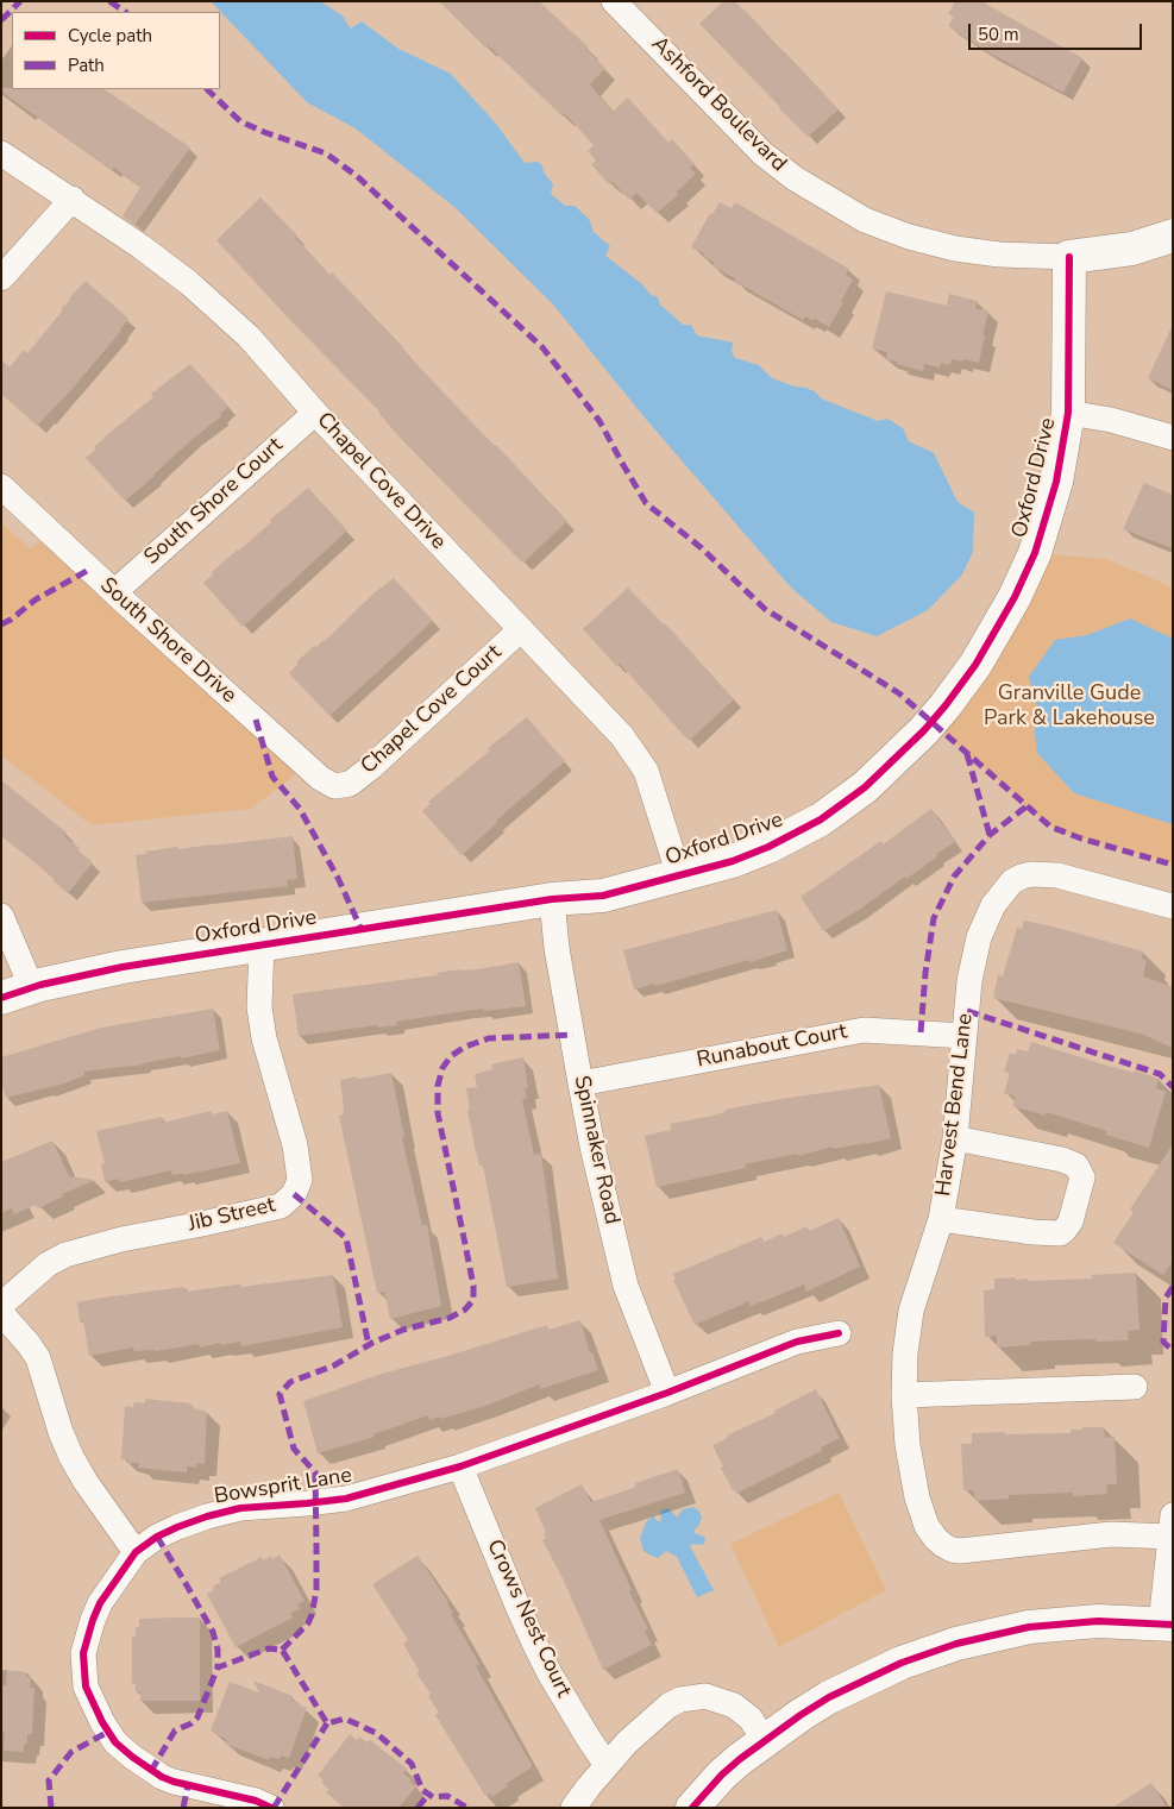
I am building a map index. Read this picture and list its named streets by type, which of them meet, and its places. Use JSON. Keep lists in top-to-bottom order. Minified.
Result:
{"streets":{"street":["Ashford Boulevard","Oxford Drive","Chapel Cove Drive","South Shore Court","South Shore Drive","Chapel Cove Court","Runabout Court","Harvest Bend Lane","Spinnaker Road","Jib Street","Bowsprit Lane","Crows Nest Court"]},"crossings":[["Ashford Boulevard","Oxford Drive"],["Oxford Drive","Chapel Cove Drive"],["Oxford Drive","Spinnaker Road"],["Oxford Drive","Jib Street"],["Chapel Cove Drive","South Shore Court"],["Chapel Cove Drive","Chapel Cove Court"],["South Shore Court","South Shore Drive"],["South Shore Drive","Chapel Cove Court"],["Runabout Court","Harvest Bend Lane"],["Runabout Court","Spinnaker Road"],["Spinnaker Road","Bowsprit Lane"],["Bowsprit Lane","Crows Nest Court"]],"parks":["Granville Gude Park & Lakehouse"],"legend":["Cycle path","Path"],"scale_bar":"50 m"}
